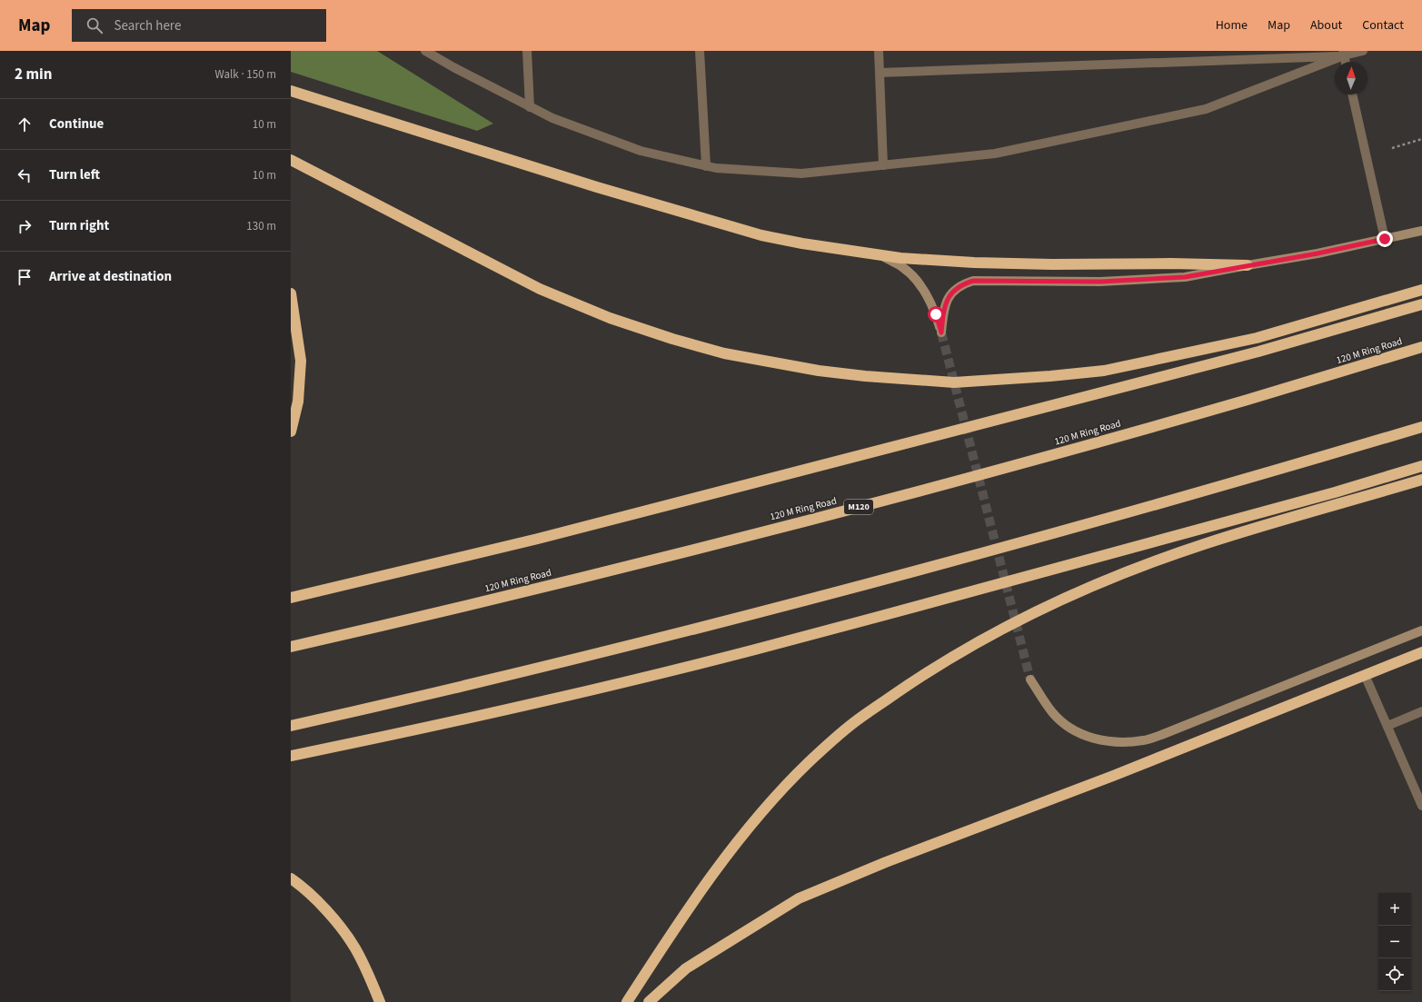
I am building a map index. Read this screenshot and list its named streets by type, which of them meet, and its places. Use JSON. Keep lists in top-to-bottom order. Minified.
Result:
{"streets":{"highway":["120 M Ring Road","M120"]},"north":"top","page":{"header":"Map","search":"Search here","nav":["Home","Map","About","Contact"],"heading":["2 min","Walk · 150 m"],"list":[["Continue","10 m"],["Turn left","10 m"],["Turn right","130 m"],"Arrive at destination"],"map_buttons":["+","−"]}}
